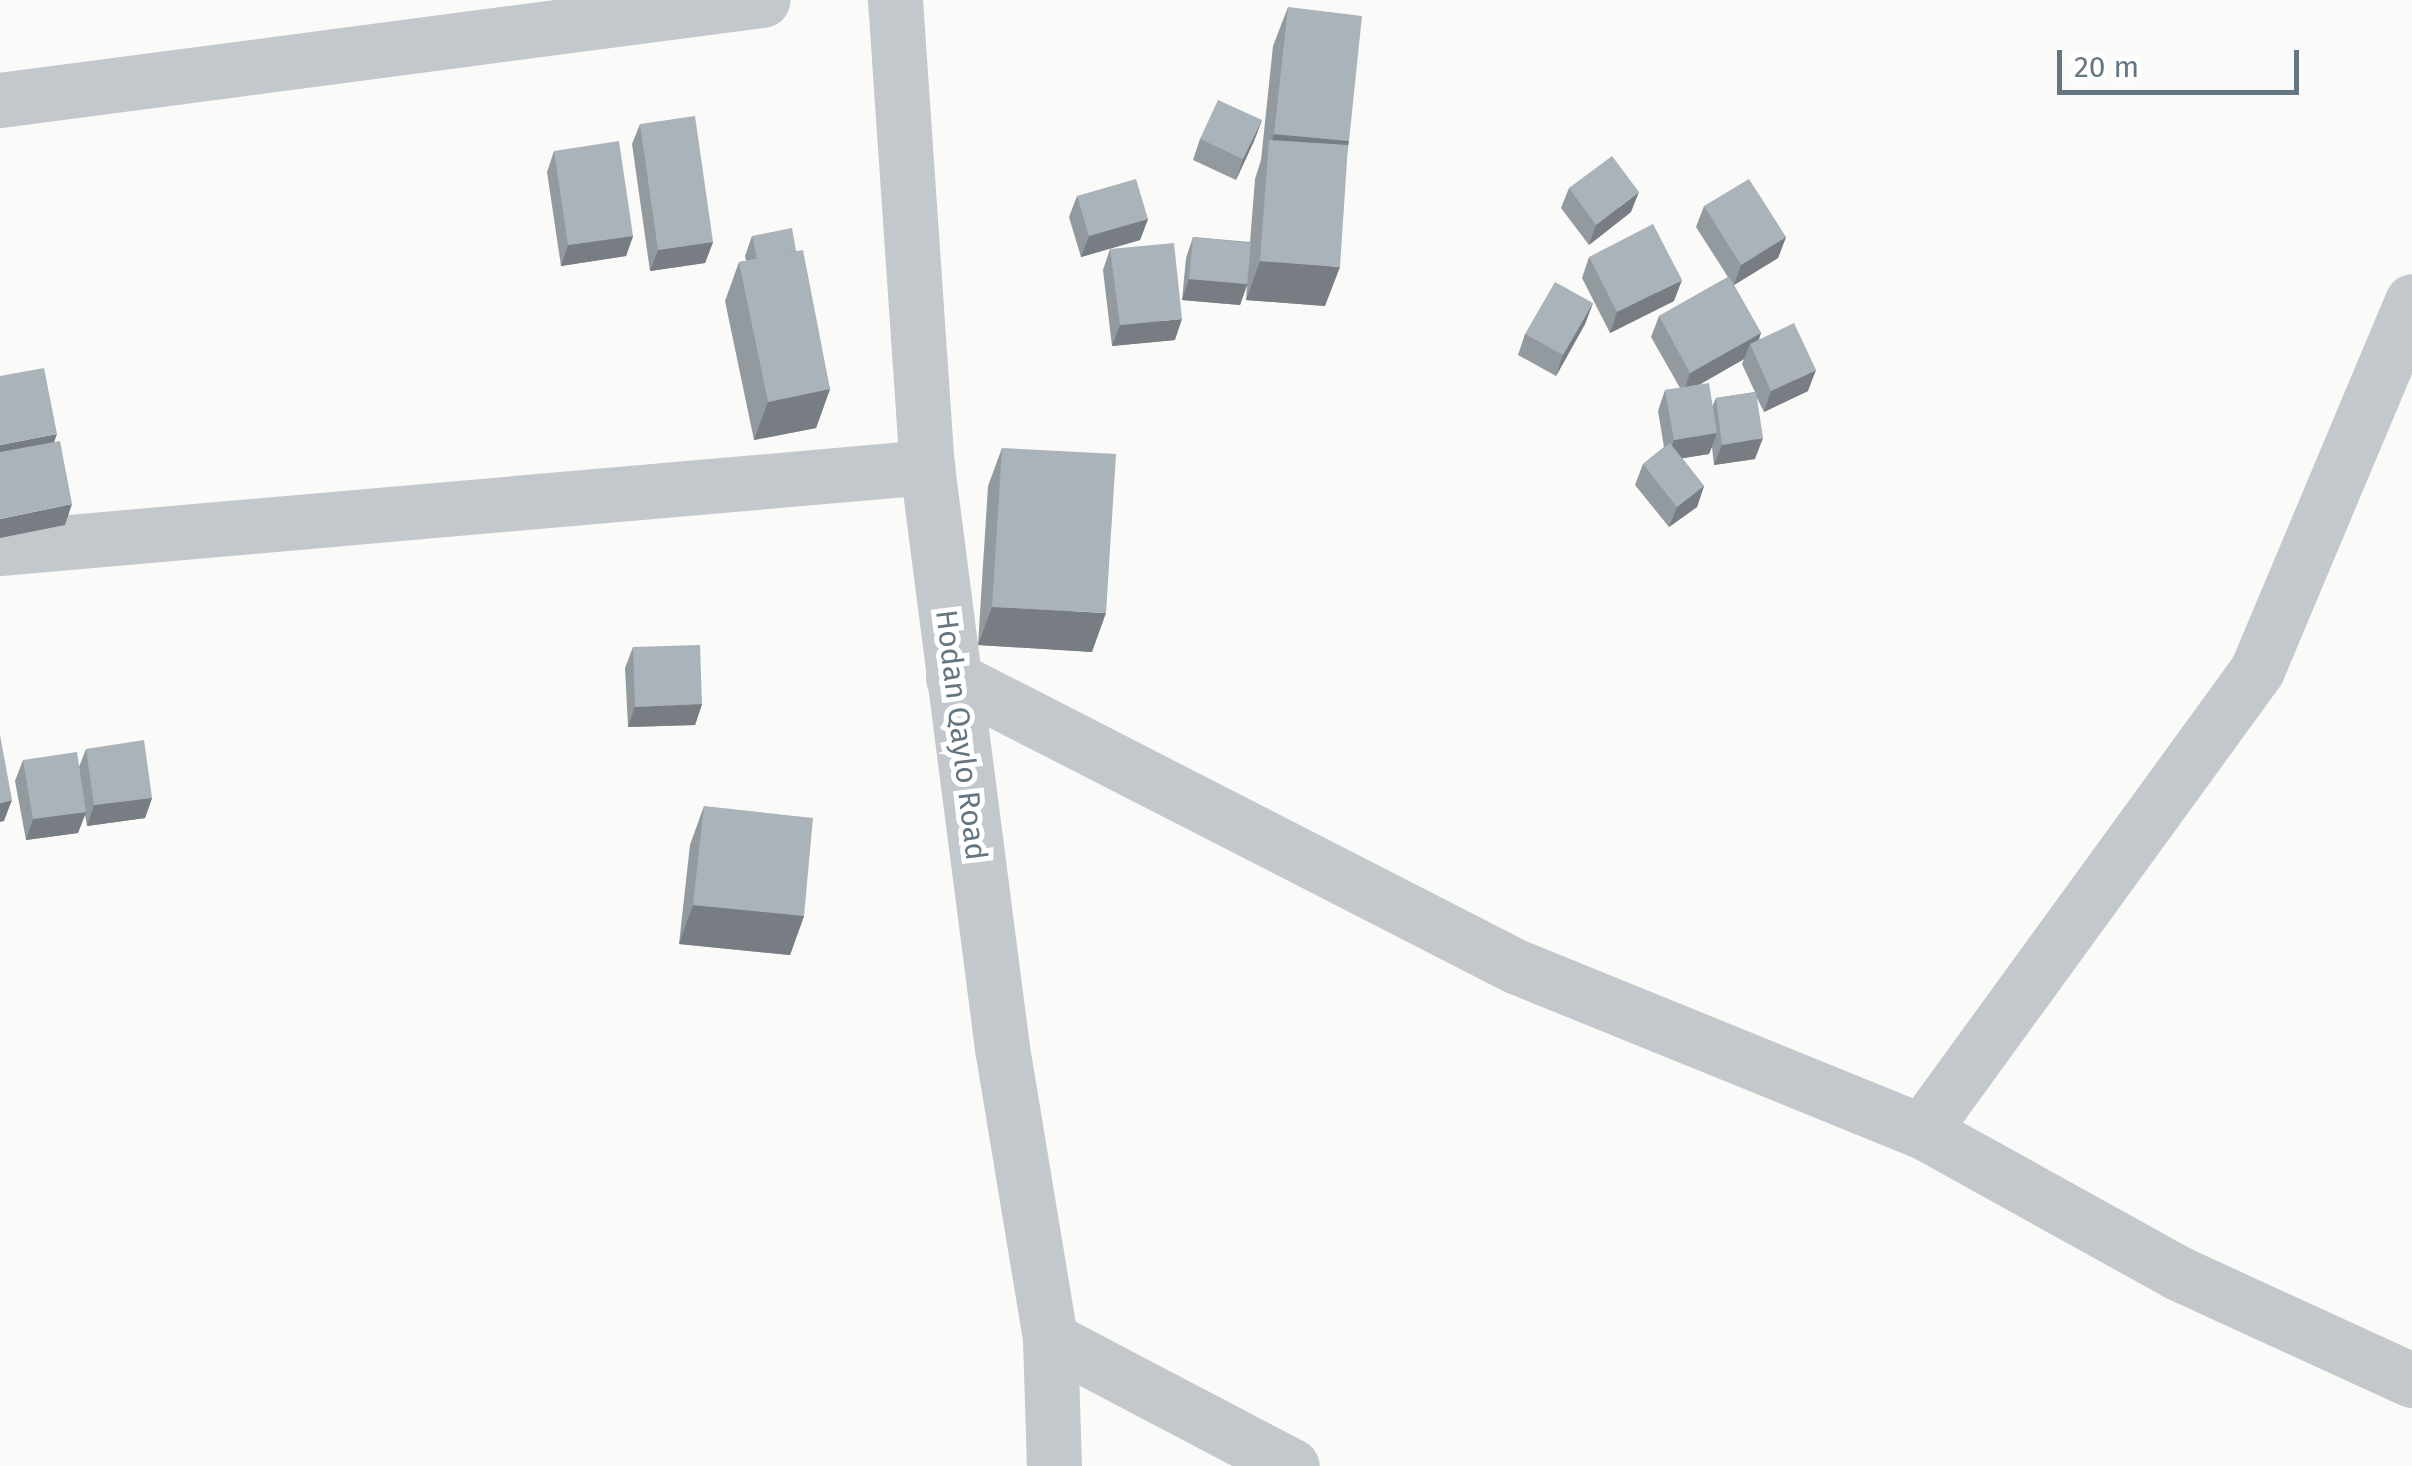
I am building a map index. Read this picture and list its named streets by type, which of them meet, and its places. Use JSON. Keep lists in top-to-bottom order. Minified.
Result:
{"streets":{"street":["Hodan Qaylo Road"]},"scale_bar":"20 m"}
